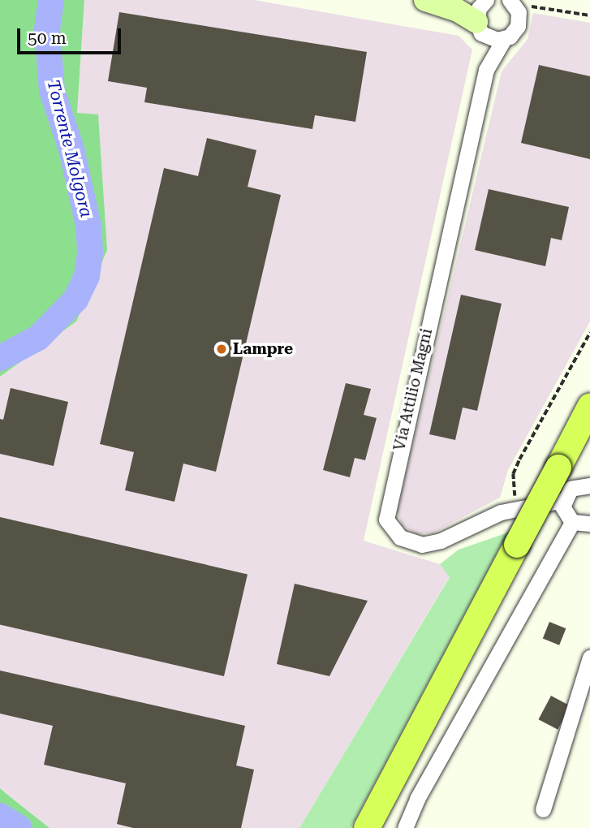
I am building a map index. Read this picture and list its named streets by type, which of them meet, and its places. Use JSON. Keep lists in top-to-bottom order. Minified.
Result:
{"streets":{"street":["Via Attilio Magni"]},"water":["Torrente Molgora"],"places":["Lampre"],"scale_bar":"50 m"}
